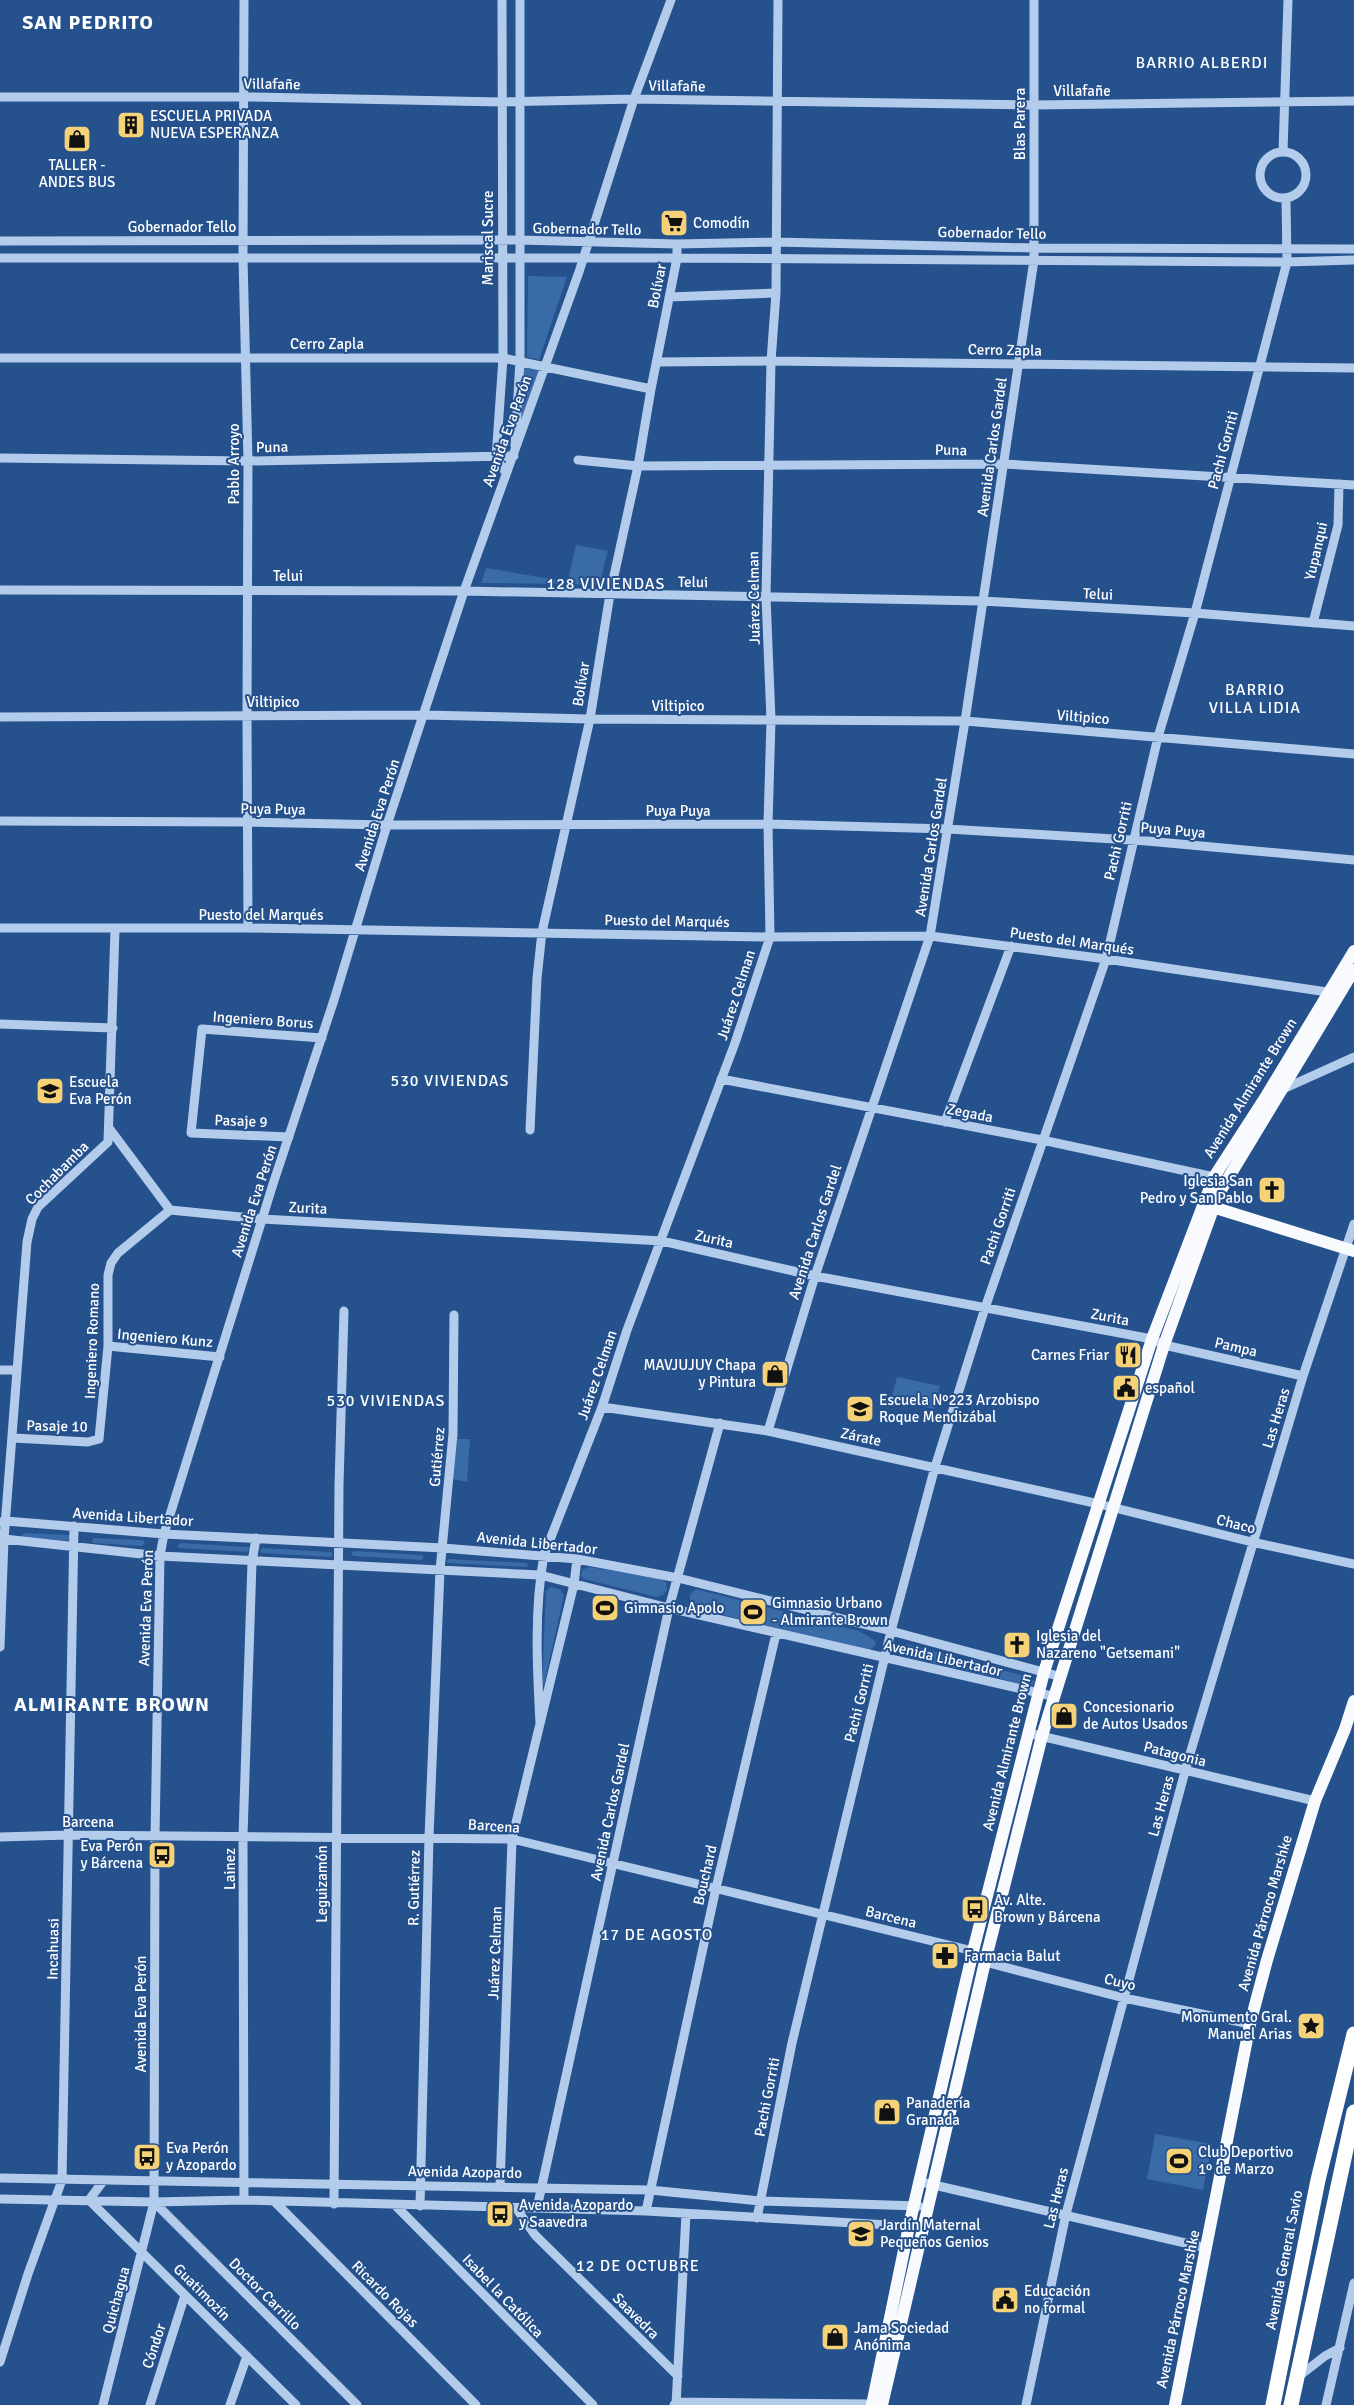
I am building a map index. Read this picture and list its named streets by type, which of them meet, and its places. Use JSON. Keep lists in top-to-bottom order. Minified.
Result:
{"streets":{"highway":["Avenida General Savio"],"main road":["Avenida Almirante Brown","Avenida Párroco Marshke"],"street":["Villafañe","Blas Parera","Gobernador Tello","Mariscal Sucre","Bolívar","Cerro Zapla","Avenida Eva Perón","Puna","Avenida Carlos Gardel","Pachi Gorriti","Pablo Arroyo","Yupanqui","Telui","Juárez Celman","Viltipico","Puya Puya","Puesto del Marqués","Ingeniero Borus","Zegada","Pasaje 9","Cochabamba","Zurita","Ingeniero Kunz","Ingeniero Romano","Pampa","Las Heras","Pasaje 10","Zárate","Gutiérrez","Avenida Libertador","Chaco","Patagonia","Barcena","Lainez","Bouchard","Leguizamón","R. Gutiérrez","Incahuasi","Cuyo","Avenida Azopardo","Guatimozín","Doctor Carrillo","Ricardo Rojas","Isabel la Católica","Quichagua","Saavedra","Cóndor"]},"crossings":[["Villafañe","Blas Parera"],["Villafañe","Mariscal Sucre"],["Villafañe","Avenida Eva Perón"],["Villafañe","Pablo Arroyo"],["Blas Parera","Gobernador Tello"],["Blas Parera","Avenida Carlos Gardel"],["Gobernador Tello","Mariscal Sucre"],["Gobernador Tello","Bolívar"],["Gobernador Tello","Avenida Eva Perón"],["Gobernador Tello","Avenida Carlos Gardel"],["Gobernador Tello","Pachi Gorriti"],["Gobernador Tello","Pablo Arroyo"],["Gobernador Tello","Juárez Celman"],["Mariscal Sucre","Cerro Zapla"],["Mariscal Sucre","Avenida Eva Perón"],["Mariscal Sucre","Puna"],["Bolívar","Cerro Zapla"],["Bolívar","Puna"],["Bolívar","Telui"],["Bolívar","Viltipico"],["Bolívar","Puya Puya"],["Bolívar","Puesto del Marqués"],["Cerro Zapla","Avenida Eva Perón"],["Cerro Zapla","Avenida Carlos Gardel"],["Cerro Zapla","Pachi Gorriti"],["Cerro Zapla","Pablo Arroyo"],["Cerro Zapla","Juárez Celman"],["Avenida Eva Perón","Puna"],["Avenida Eva Perón","Telui"],["Avenida Eva Perón","Viltipico"],["Avenida Eva Perón","Puya Puya"],["Avenida Eva Perón","Puesto del Marqués"],["Avenida Eva Perón","Ingeniero Borus"],["Avenida Eva Perón","Pasaje 9"],["Avenida Eva Perón","Zurita"],["Avenida Eva Perón","Ingeniero Kunz"],["Avenida Eva Perón","Avenida Libertador"],["Avenida Eva Perón","Barcena"],["Avenida Eva Perón","Avenida Azopardo"],["Avenida Eva Perón","Doctor Carrillo"],["Avenida Eva Perón","Quichagua"],["Puna","Avenida Carlos Gardel"],["Puna","Pachi Gorriti"],["Puna","Pablo Arroyo"],["Puna","Yupanqui"],["Puna","Juárez Celman"],["Avenida Carlos Gardel","Telui"],["Avenida Carlos Gardel","Viltipico"],["Avenida Carlos Gardel","Puya Puya"],["Avenida Carlos Gardel","Puesto del Marqués"],["Avenida Carlos Gardel","Zegada"],["Avenida Carlos Gardel","Zurita"],["Avenida Carlos Gardel","Zárate"],["Avenida Carlos Gardel","Avenida Libertador"],["Avenida Carlos Gardel","Barcena"],["Avenida Carlos Gardel","Avenida Azopardo"],["Pachi Gorriti","Telui"],["Pachi Gorriti","Viltipico"],["Pachi Gorriti","Puya Puya"],["Pachi Gorriti","Puesto del Marqués"],["Pachi Gorriti","Zegada"],["Pachi Gorriti","Zurita"],["Pachi Gorriti","Zárate"],["Pachi Gorriti","Avenida Libertador"],["Pachi Gorriti","Barcena"],["Pachi Gorriti","Avenida Azopardo"],["Pablo Arroyo","Telui"],["Pablo Arroyo","Viltipico"],["Pablo Arroyo","Puya Puya"],["Pablo Arroyo","Puesto del Marqués"],["Yupanqui","Telui"],["Telui","Juárez Celman"],["Juárez Celman","Viltipico"],["Juárez Celman","Puya Puya"],["Juárez Celman","Puesto del Marqués"],["Juárez Celman","Zegada"],["Juárez Celman","Zurita"],["Juárez Celman","Zárate"],["Juárez Celman","Avenida Libertador"],["Juárez Celman","Barcena"],["Juárez Celman","Avenida Azopardo"],["Puesto del Marqués","Avenida Almirante Brown"],["Puesto del Marqués","Cochabamba"],["Ingeniero Borus","Pasaje 9"],["Avenida Almirante Brown","Zegada"],["Avenida Almirante Brown","Zurita"],["Avenida Almirante Brown","Pampa"],["Avenida Almirante Brown","Zárate"],["Avenida Almirante Brown","Avenida Libertador"],["Avenida Almirante Brown","Chaco"],["Avenida Almirante Brown","Patagonia"],["Avenida Almirante Brown","Barcena"],["Avenida Almirante Brown","Cuyo"],["Avenida Almirante Brown","Avenida Azopardo"],["Cochabamba","Pasaje 10"],["Cochabamba","Avenida Libertador"],["Zurita","Ingeniero Romano"],["Zurita","Pampa"],["Ingeniero Kunz","Ingeniero Romano"],["Ingeniero Romano","Pasaje 10"],["Pampa","Las Heras"],["Las Heras","Chaco"],["Las Heras","Patagonia"],["Las Heras","Cuyo"],["Zárate","Chaco"],["Gutiérrez","Avenida Libertador"],["Gutiérrez","R. Gutiérrez"],["Avenida Libertador","Lainez"],["Avenida Libertador","Bouchard"],["Avenida Libertador","Leguizamón"],["Avenida Libertador","R. Gutiérrez"],["Avenida Libertador","Incahuasi"],["Patagonia","Avenida Párroco Marshke"],["Barcena","Lainez"],["Barcena","Bouchard"],["Barcena","Leguizamón"],["Barcena","R. Gutiérrez"],["Barcena","Incahuasi"],["Lainez","Avenida Azopardo"],["Bouchard","Avenida Azopardo"],["Leguizamón","Avenida Azopardo"],["R. Gutiérrez","Avenida Azopardo"],["Avenida Párroco Marshke","Cuyo"],["Incahuasi","Avenida Azopardo"],["Guatimozín","Quichagua"],["Guatimozín","Cóndor"],["Doctor Carrillo","Quichagua"]],"districts":["SAN PEDRITO","BARRIO ALBERDI","128 VIVIENDAS","BARRIO VILLA LIDIA","530 VIVIENDAS","530 VIVIENDAS","ALMIRANTE BROWN","17 DE AGOSTO","12 DE OCTUBRE"],"places":{"building":["ESCUELA PRIVADA NUEVA ESPERANZA"],"shop":["TALLER - ANDES BUS","MAVJUJUY Chapa y Pintura","Concesionario de Autos Usados","Panadería Granada","Jama Sociedad Anónima"],"supermarket":["Comodín"],"school or university":["Escuela Eva Perón","Escuela Nº223 Arzobispo Roque Mendizábal","Jardín Maternal Pequeños Genios"],"church":["Iglesia San Pedro y San Pablo","Iglesia del Nazareno \"Getsemani\""],"restaurant":["Carnes Friar"],"public building":["español","Educación no formal"],"sports":["Gimnasio Apolo","Gimnasio Urbano - Almirante Brown","Club Deportivo 1º de Marzo"],"bus stop":["Eva Perón y Bárcena","Av. Alte. Brown y Bárcena","Eva Perón y Azopardo","Avenida Azopardo y Saavedra"],"pharmacy":["Farmacia Balut"],"place":["Monumento Gral. Manuel Arias"]}}
